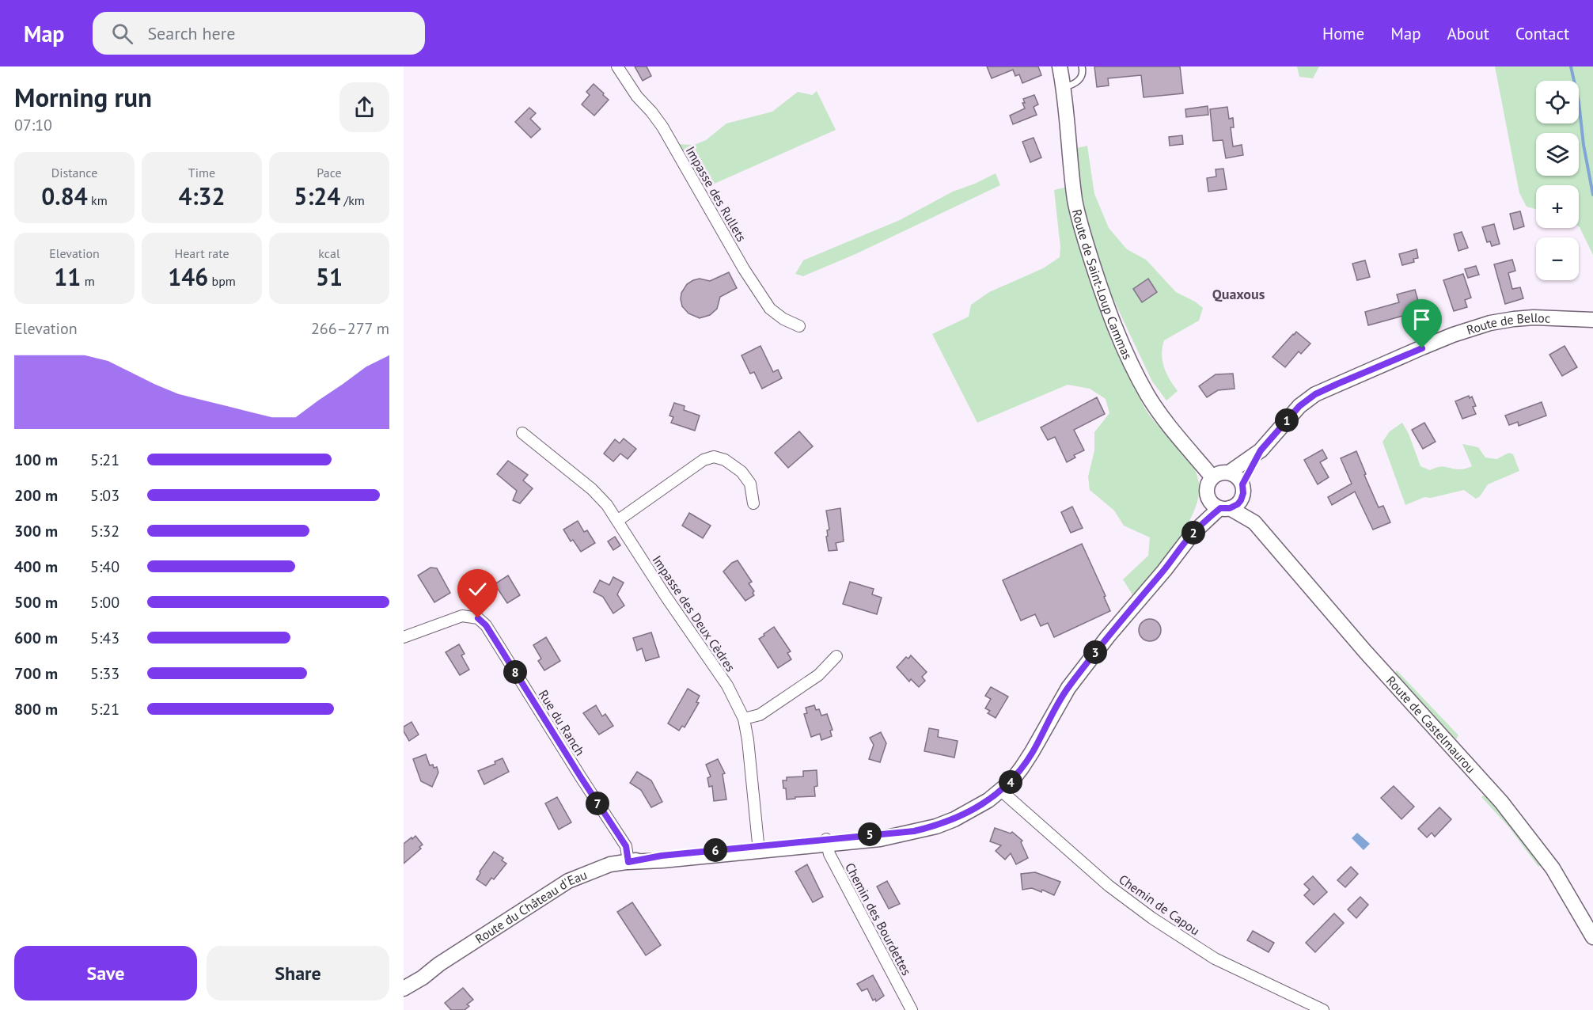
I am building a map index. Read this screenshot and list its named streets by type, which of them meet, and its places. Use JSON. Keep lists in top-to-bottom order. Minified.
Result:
{"streets":{"street":["Impasse des Rullets","Route de Saint-Loup Cammas","Route de Belloc","Impasse des Deux Cèdres","Rue du Ranch","Route de Castelmaurou","Chemin de Capou","Route du Château d'Eau","Chemin des Bourdettes"]},"crossings":[["Route de Saint-Loup Cammas","Route de Belloc"],["Route de Saint-Loup Cammas","Route de Castelmaurou"],["Route de Saint-Loup Cammas","Route du Château d'Eau"],["Route de Belloc","Route de Castelmaurou"],["Route de Belloc","Route du Château d'Eau"],["Impasse des Deux Cèdres","Route du Château d'Eau"],["Rue du Ranch","Route du Château d'Eau"],["Route de Castelmaurou","Route du Château d'Eau"],["Chemin de Capou","Route du Château d'Eau"],["Route du Château d'Eau","Chemin des Bourdettes"]],"districts":["Quaxous"],"page":{"header":"Map","search":"Search here","nav":["Home","Map","About","Contact"],"heading":["Morning run","07:10"],"map_buttons":["+","−"],"stats":[["Distance","0.84 km"],["Time","4:32"],["Pace","5:24 /km"],["Elevation","11 m"],["Heart rate","146 bpm"],["kcal","51"]],"chart":["Elevation","266–277 m"],"pins":["1","2","3","8","4","7","5","6"],"list":[{"name":"100 m","note":"5:21"},{"name":"200 m","note":"5:03"},{"name":"300 m","note":"5:32"},{"name":"400 m","note":"5:40"},{"name":"500 m","note":"5:00"},{"name":"600 m","note":"5:43"},{"name":"700 m","note":"5:33"},{"name":"800 m","note":"5:21"}],"buttons":["Save","Share"]}}
